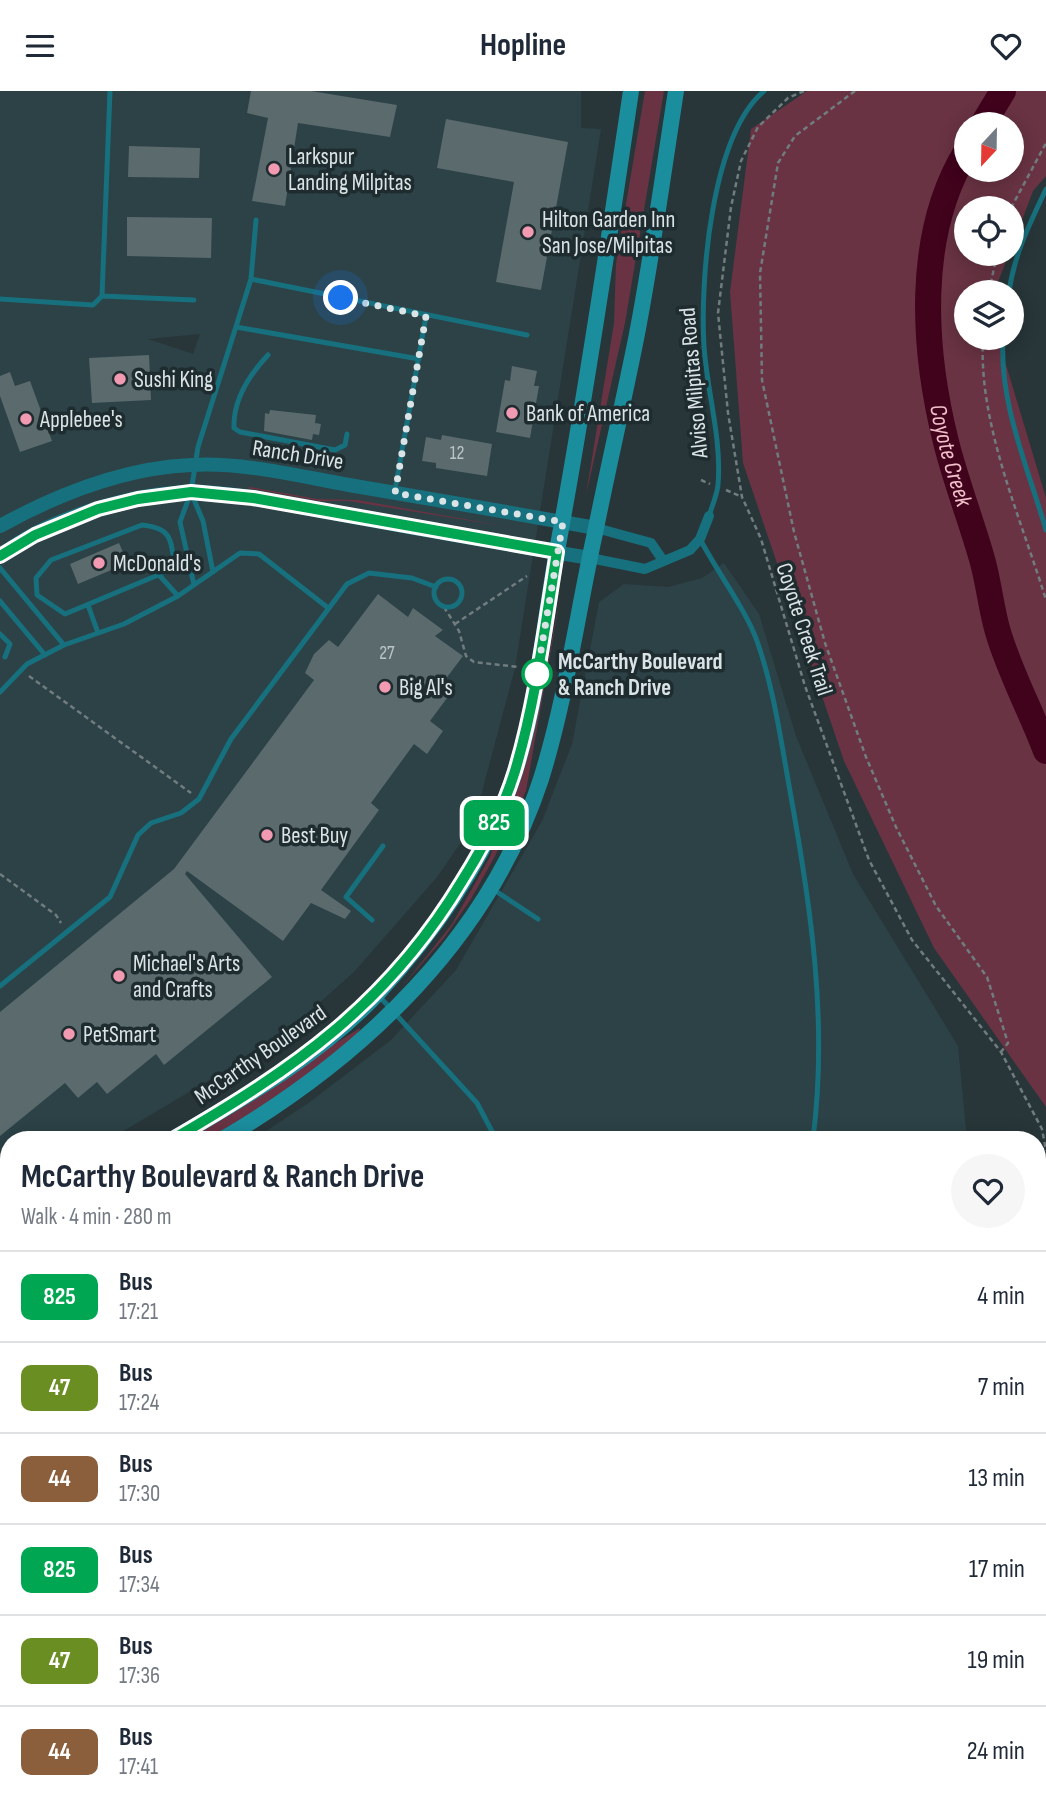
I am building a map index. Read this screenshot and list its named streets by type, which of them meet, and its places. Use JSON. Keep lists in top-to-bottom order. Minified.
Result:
{"streets":{"main road":["McCarthy Boulevard"],"street":["Ranch Drive"],"lane":["Alviso Milpitas Road"],"path":["Coyote Creek Trail"]},"crossings":[["Ranch Drive","McCarthy Boulevard"]],"water":["Coyote Creek"],"places":["Larkspur Landing Milpitas","Hilton Garden Inn San Jose/Milpitas","Sushi King","Bank of America","Applebee's","McDonald's","McCarthy Boulevard & Ranch Drive","Big Al's","Best Buy","Michael's Arts and Crafts","PetSmart"],"lines":["bus line 825"],"house_numbers":["12","27"],"north":"bottom","page":{"header":"Hopline","on_map":"825","heading":["McCarthy Boulevard & Ranch Drive","Walk · 4 min · 280 m"],"list":[{"mark":"825","name":"Bus","note":"17:21","value":"4 min"},{"mark":"47","name":"Bus","note":"17:24","value":"7 min"},{"mark":"44","name":"Bus","note":"17:30","value":"13 min"},{"mark":"825","name":"Bus","note":"17:34","value":"17 min"},{"mark":"47","name":"Bus","note":"17:36","value":"19 min"},{"mark":"44","name":"Bus","note":"17:41","value":"24 min"}]}}
